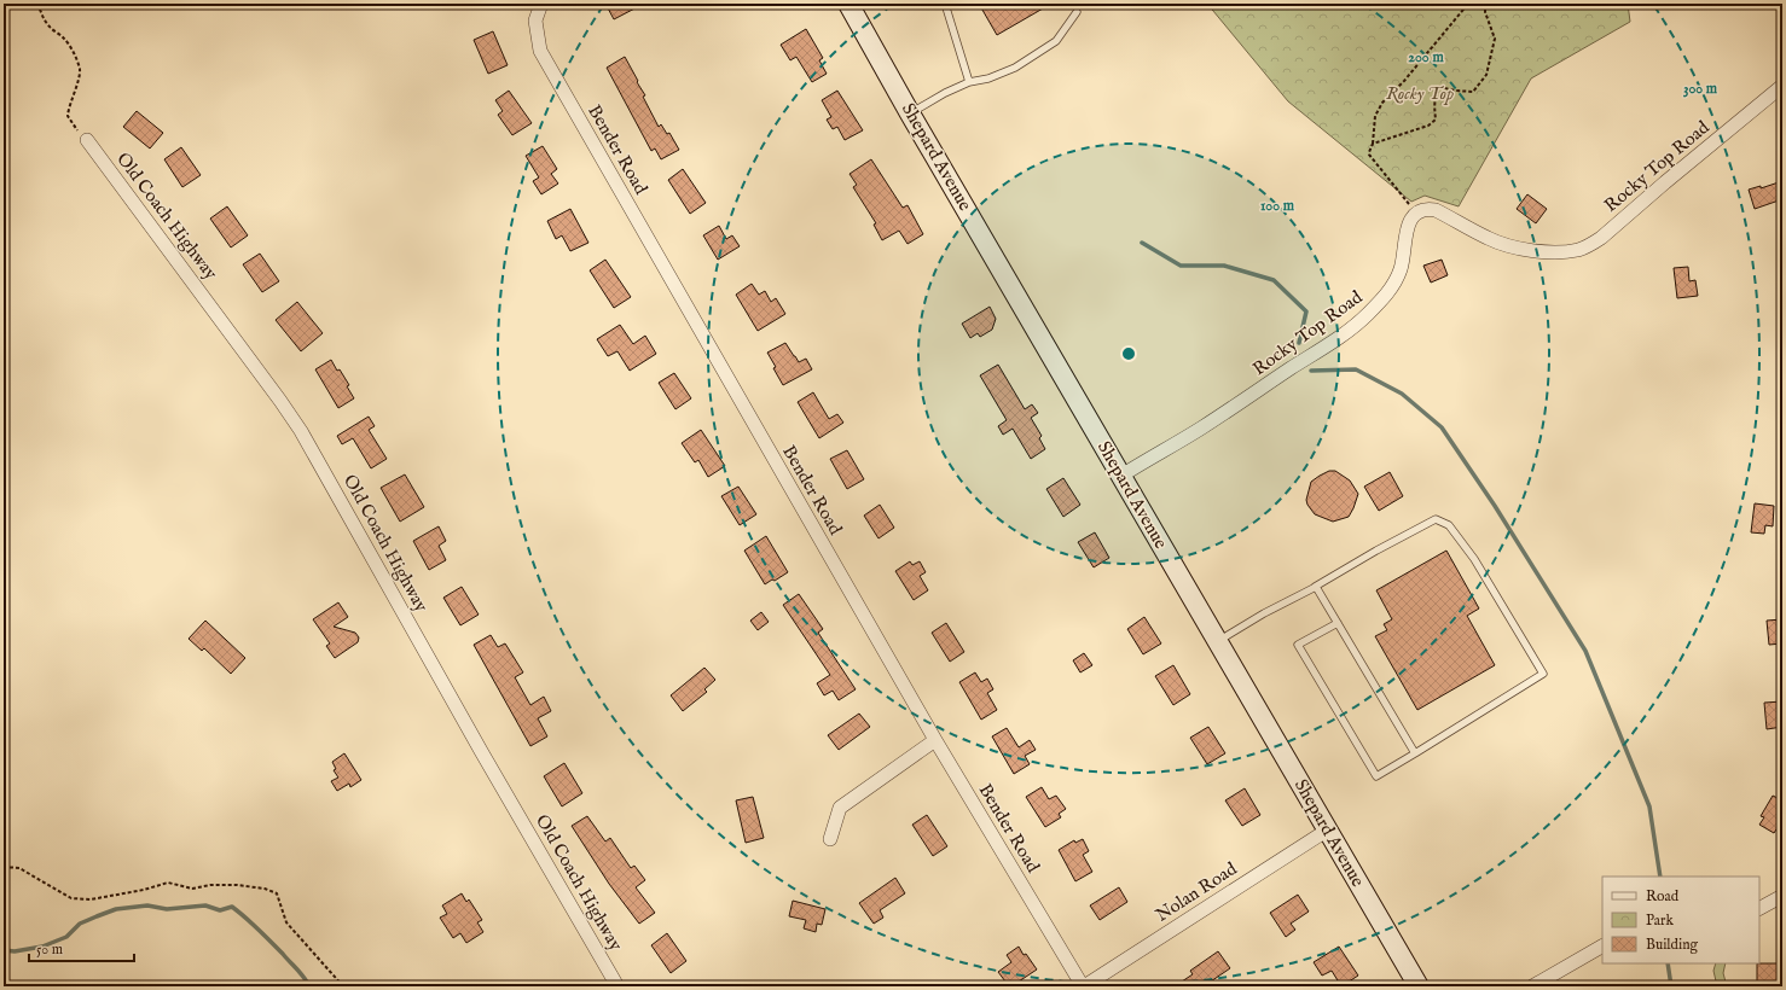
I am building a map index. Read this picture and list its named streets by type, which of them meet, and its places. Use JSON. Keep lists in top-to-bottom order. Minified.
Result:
{"streets":{"main road":["Shepard Avenue"],"street":["Bender Road","Rocky Top Road","Old Coach Highway","Nolan Road"]},"crossings":[["Bender Road","Nolan Road"],["Shepard Avenue","Rocky Top Road"],["Shepard Avenue","Nolan Road"]],"parks":["Rocky Top"],"legend":["Road","Park","Building"],"scale_bar":"50 m","rings":["200 m","300 m","100 m"]}
